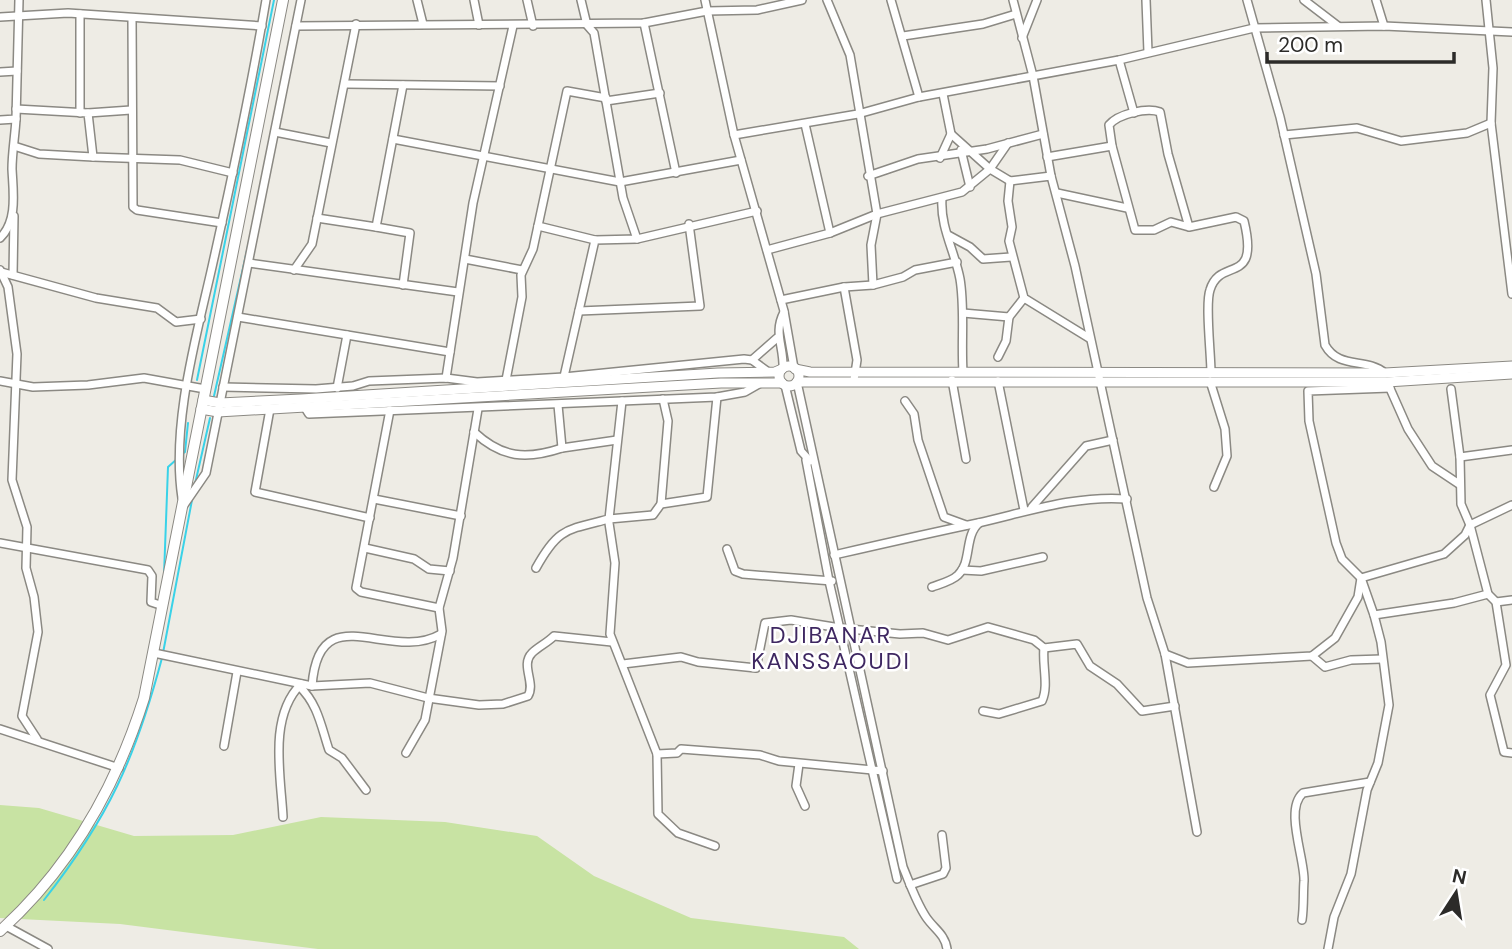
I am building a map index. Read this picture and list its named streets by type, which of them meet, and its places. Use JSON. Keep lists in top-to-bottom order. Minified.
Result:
{"districts":["DJIBANAR KANSSAOUDI"],"scale_bar":"200 m","north":"top"}
